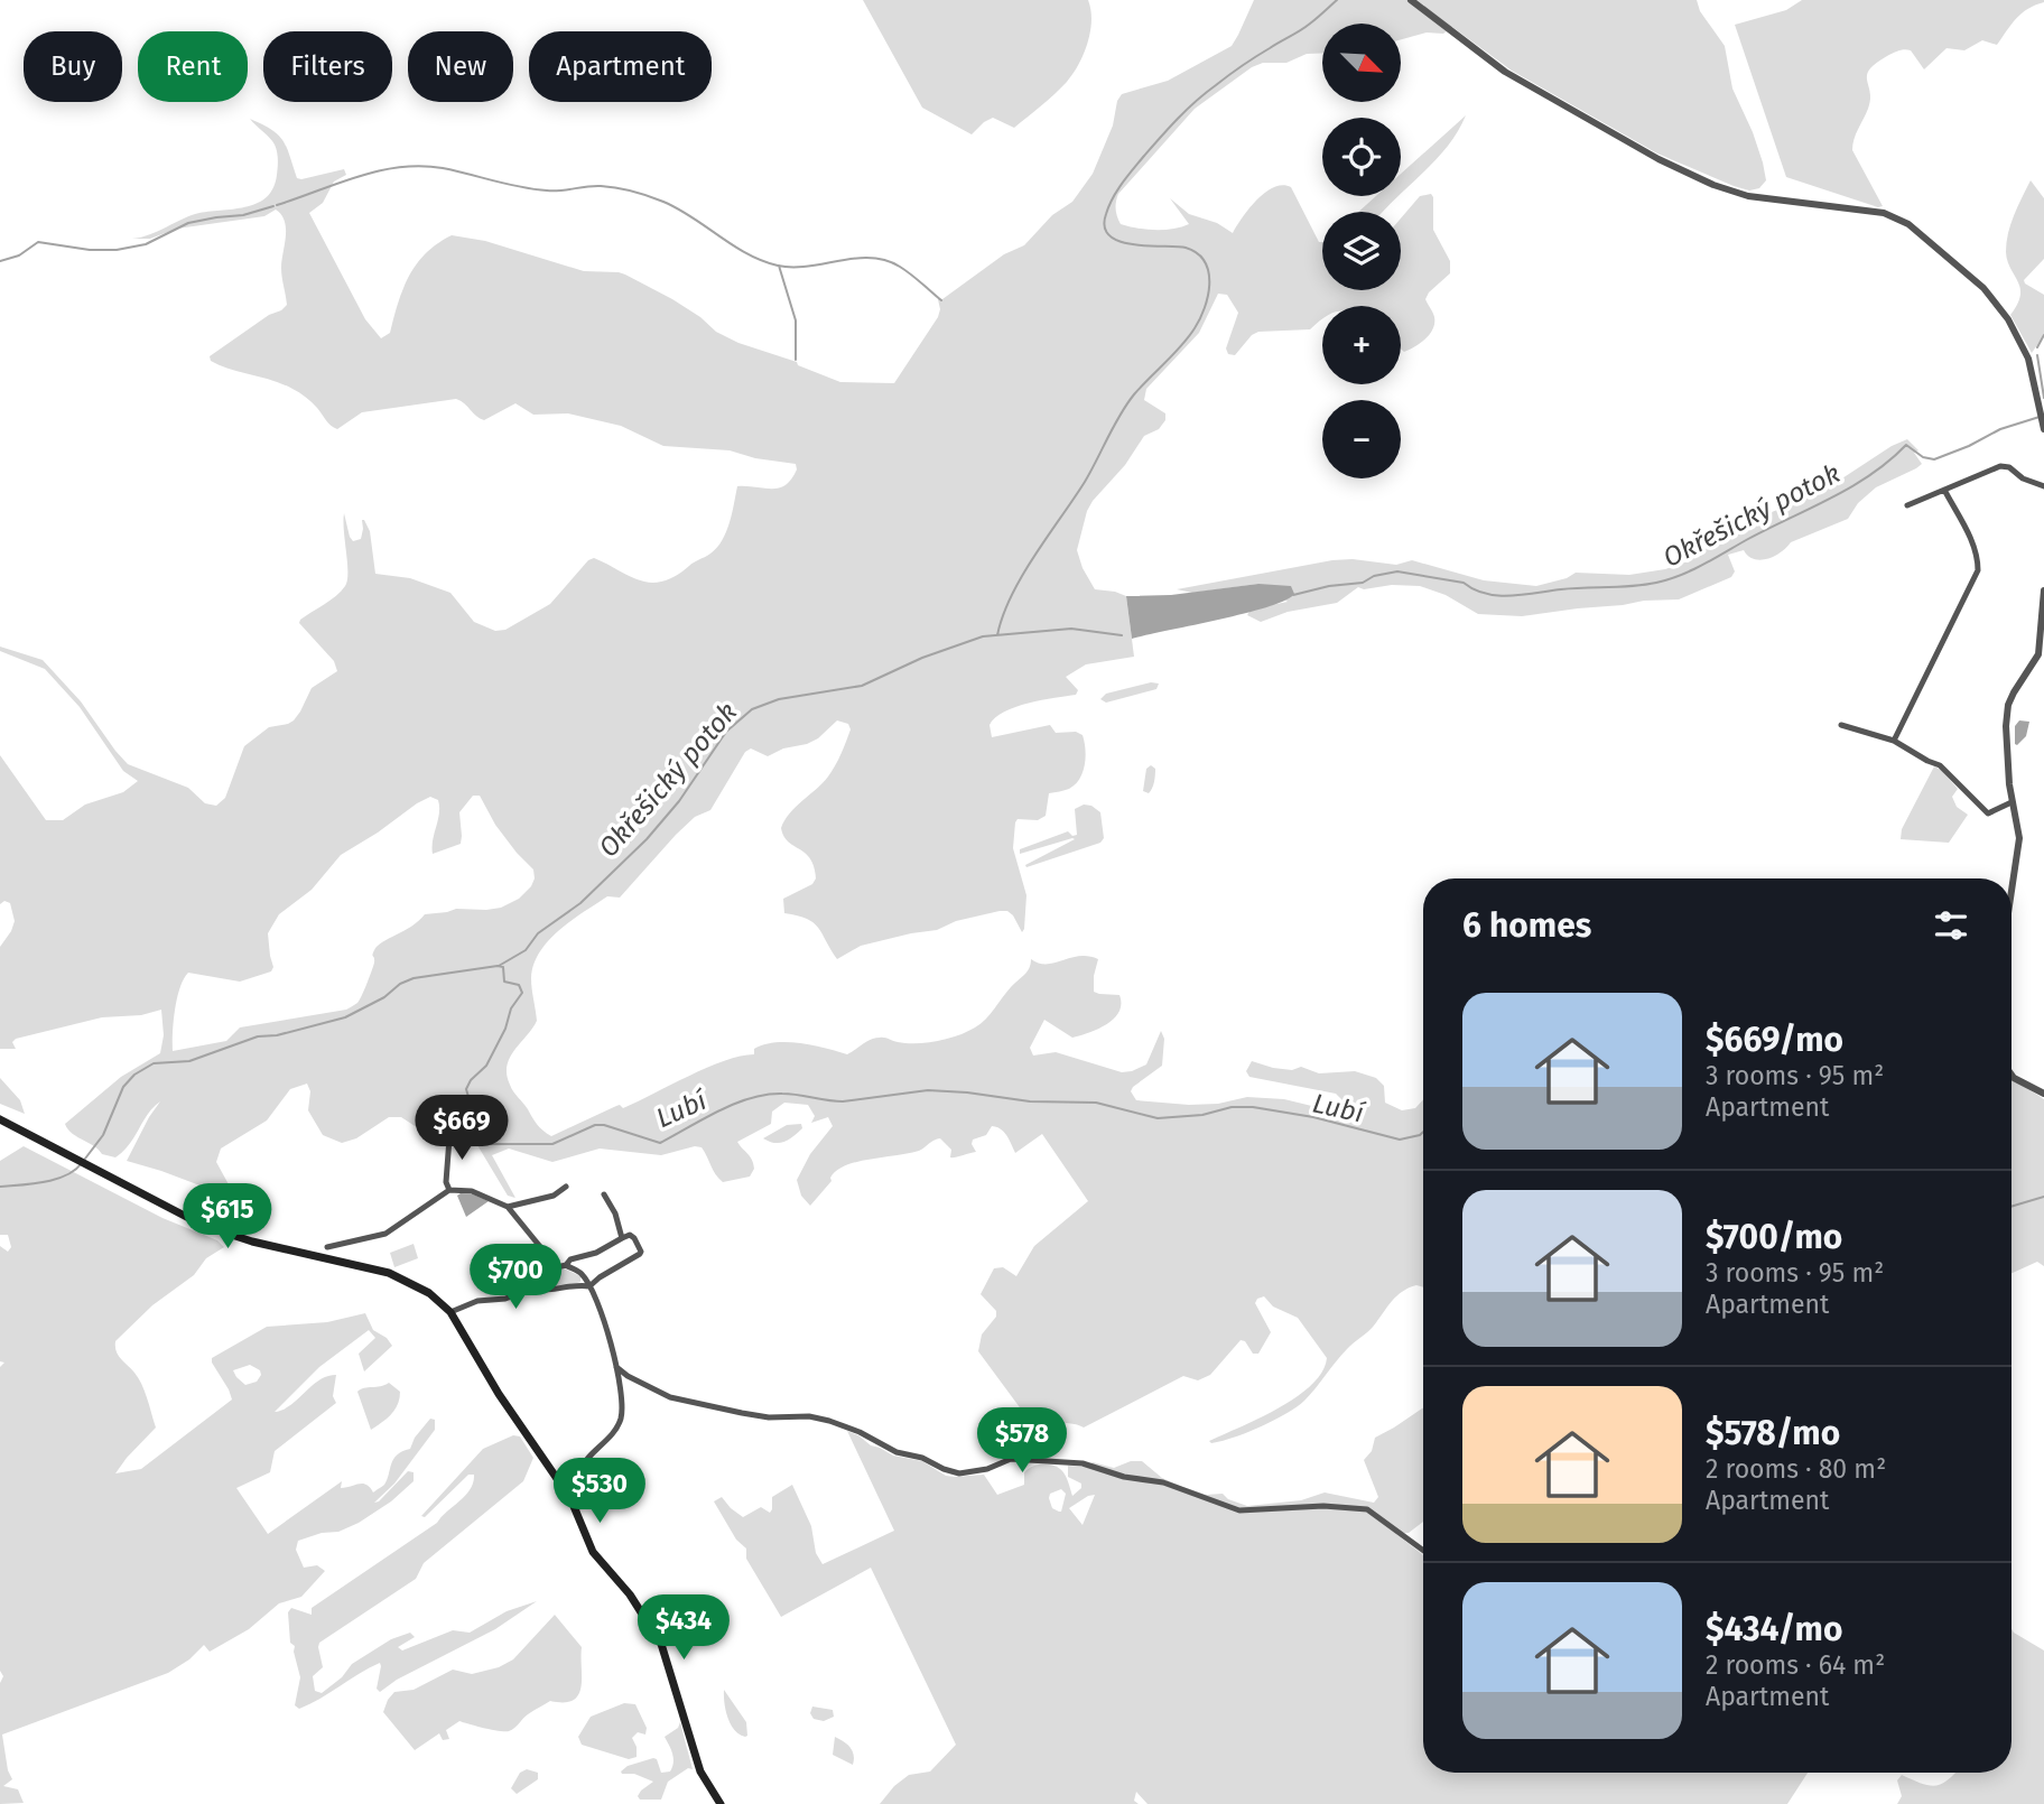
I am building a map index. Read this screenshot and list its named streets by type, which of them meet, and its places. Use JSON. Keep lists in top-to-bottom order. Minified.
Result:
{"water":["Okřešický potok","Lubí"],"north":"bottom right","page":{"map_buttons":["+","−"],"chip":["Buy","Rent","Filters","New","Apartment"],"heading":"6 homes","list":[{"name":"$669/mo","note":"3 rooms · 95 m² · Apartment"},{"name":"$700/mo","note":"3 rooms · 95 m² · Apartment"},{"name":"$578/mo","note":"2 rooms · 80 m² · Apartment"},{"name":"$434/mo","note":"2 rooms · 64 m² · Apartment"}],"price":["$669","$615","$700","$578","$530","$434"]}}
